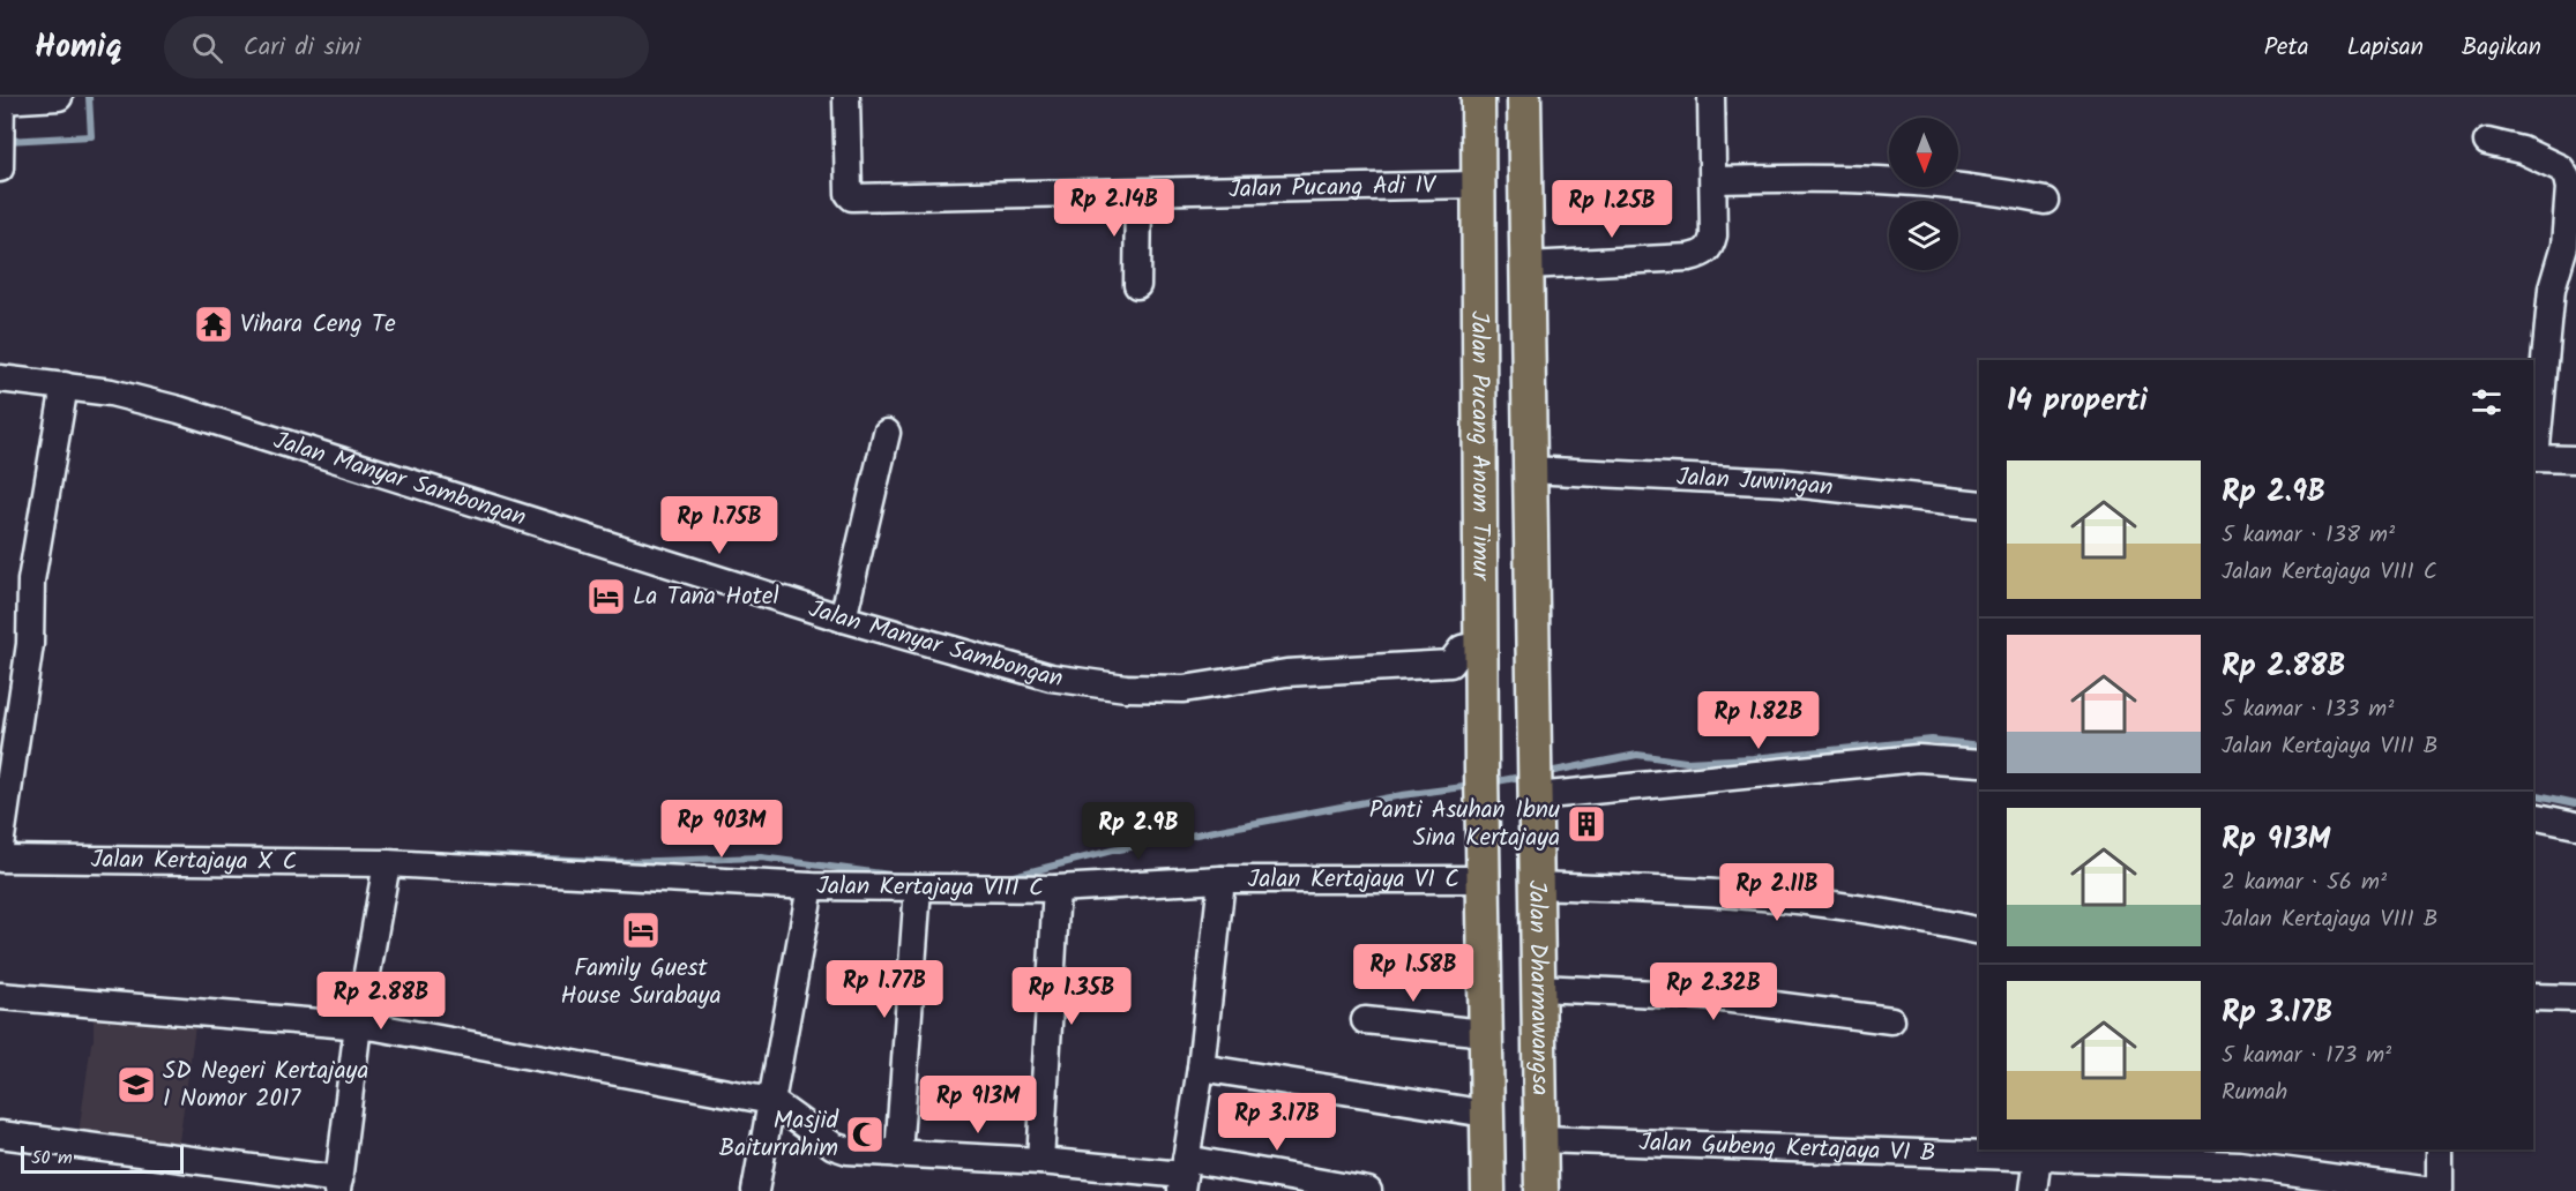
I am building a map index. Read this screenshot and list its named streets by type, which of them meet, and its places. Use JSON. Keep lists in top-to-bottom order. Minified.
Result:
{"streets":{"main road":["Jalan Pucang Anom Timur","Jalan Dharmawangsa"],"street":["Jalan Pucang Adi IV","Jalan Manyar Sambongan","Jalan Juwingan","Jalan Kertajaya X C","Jalan Kertajaya VI C","Jalan Kertajaya VIII C","Jalan Gubeng Kertajaya VI B"]},"crossings":[["Jalan Pucang Adi IV","Jalan Pucang Anom Timur"],["Jalan Pucang Anom Timur","Jalan Manyar Sambongan"],["Jalan Pucang Anom Timur","Jalan Juwingan"],["Jalan Pucang Anom Timur","Jalan Kertajaya VI C"],["Jalan Pucang Anom Timur","Jalan Dharmawangsa"],["Jalan Kertajaya X C","Jalan Kertajaya VIII C"],["Jalan Kertajaya VI C","Jalan Kertajaya VIII C"],["Jalan Dharmawangsa","Jalan Gubeng Kertajaya VI B"]],"places":{"temple":["Vihara Ceng Te"],"hotel":["La Tana Hotel","Family Guest House Surabaya"],"building":["Panti Asuhan Ibnu Sina Kertajaya"],"school or university":["SD Negeri Kertajaya I Nomor 2017"],"mosque":["Masjid Baiturrahim"]},"scale_bar":"50 m","north":"bottom","page":{"header":"Homiq","search":"Cari di sini","nav":["Peta","Lapisan","Bagikan"],"price":["Rp 2.14B","Rp 1.25B","Rp 1.75B","Rp 1.82B","Rp 903M","Rp 2.9B","Rp 2.11B","Rp 1.58B","Rp 1.77B","Rp 2.32B","Rp 1.35B","Rp 2.88B","Rp 913M","Rp 3.17B"],"heading":"14 properti","list":[{"name":"Rp 2.9B","note":"5 kamar · 138 m² · Jalan Kertajaya VIII C"},{"name":"Rp 2.88B","note":"5 kamar · 133 m² · Jalan Kertajaya VIII B"},{"name":"Rp 913M","note":"2 kamar · 56 m² · Jalan Kertajaya VIII B"},{"name":"Rp 3.17B","note":"5 kamar · 173 m² · Rumah"}],"scale":"50 m"}}
